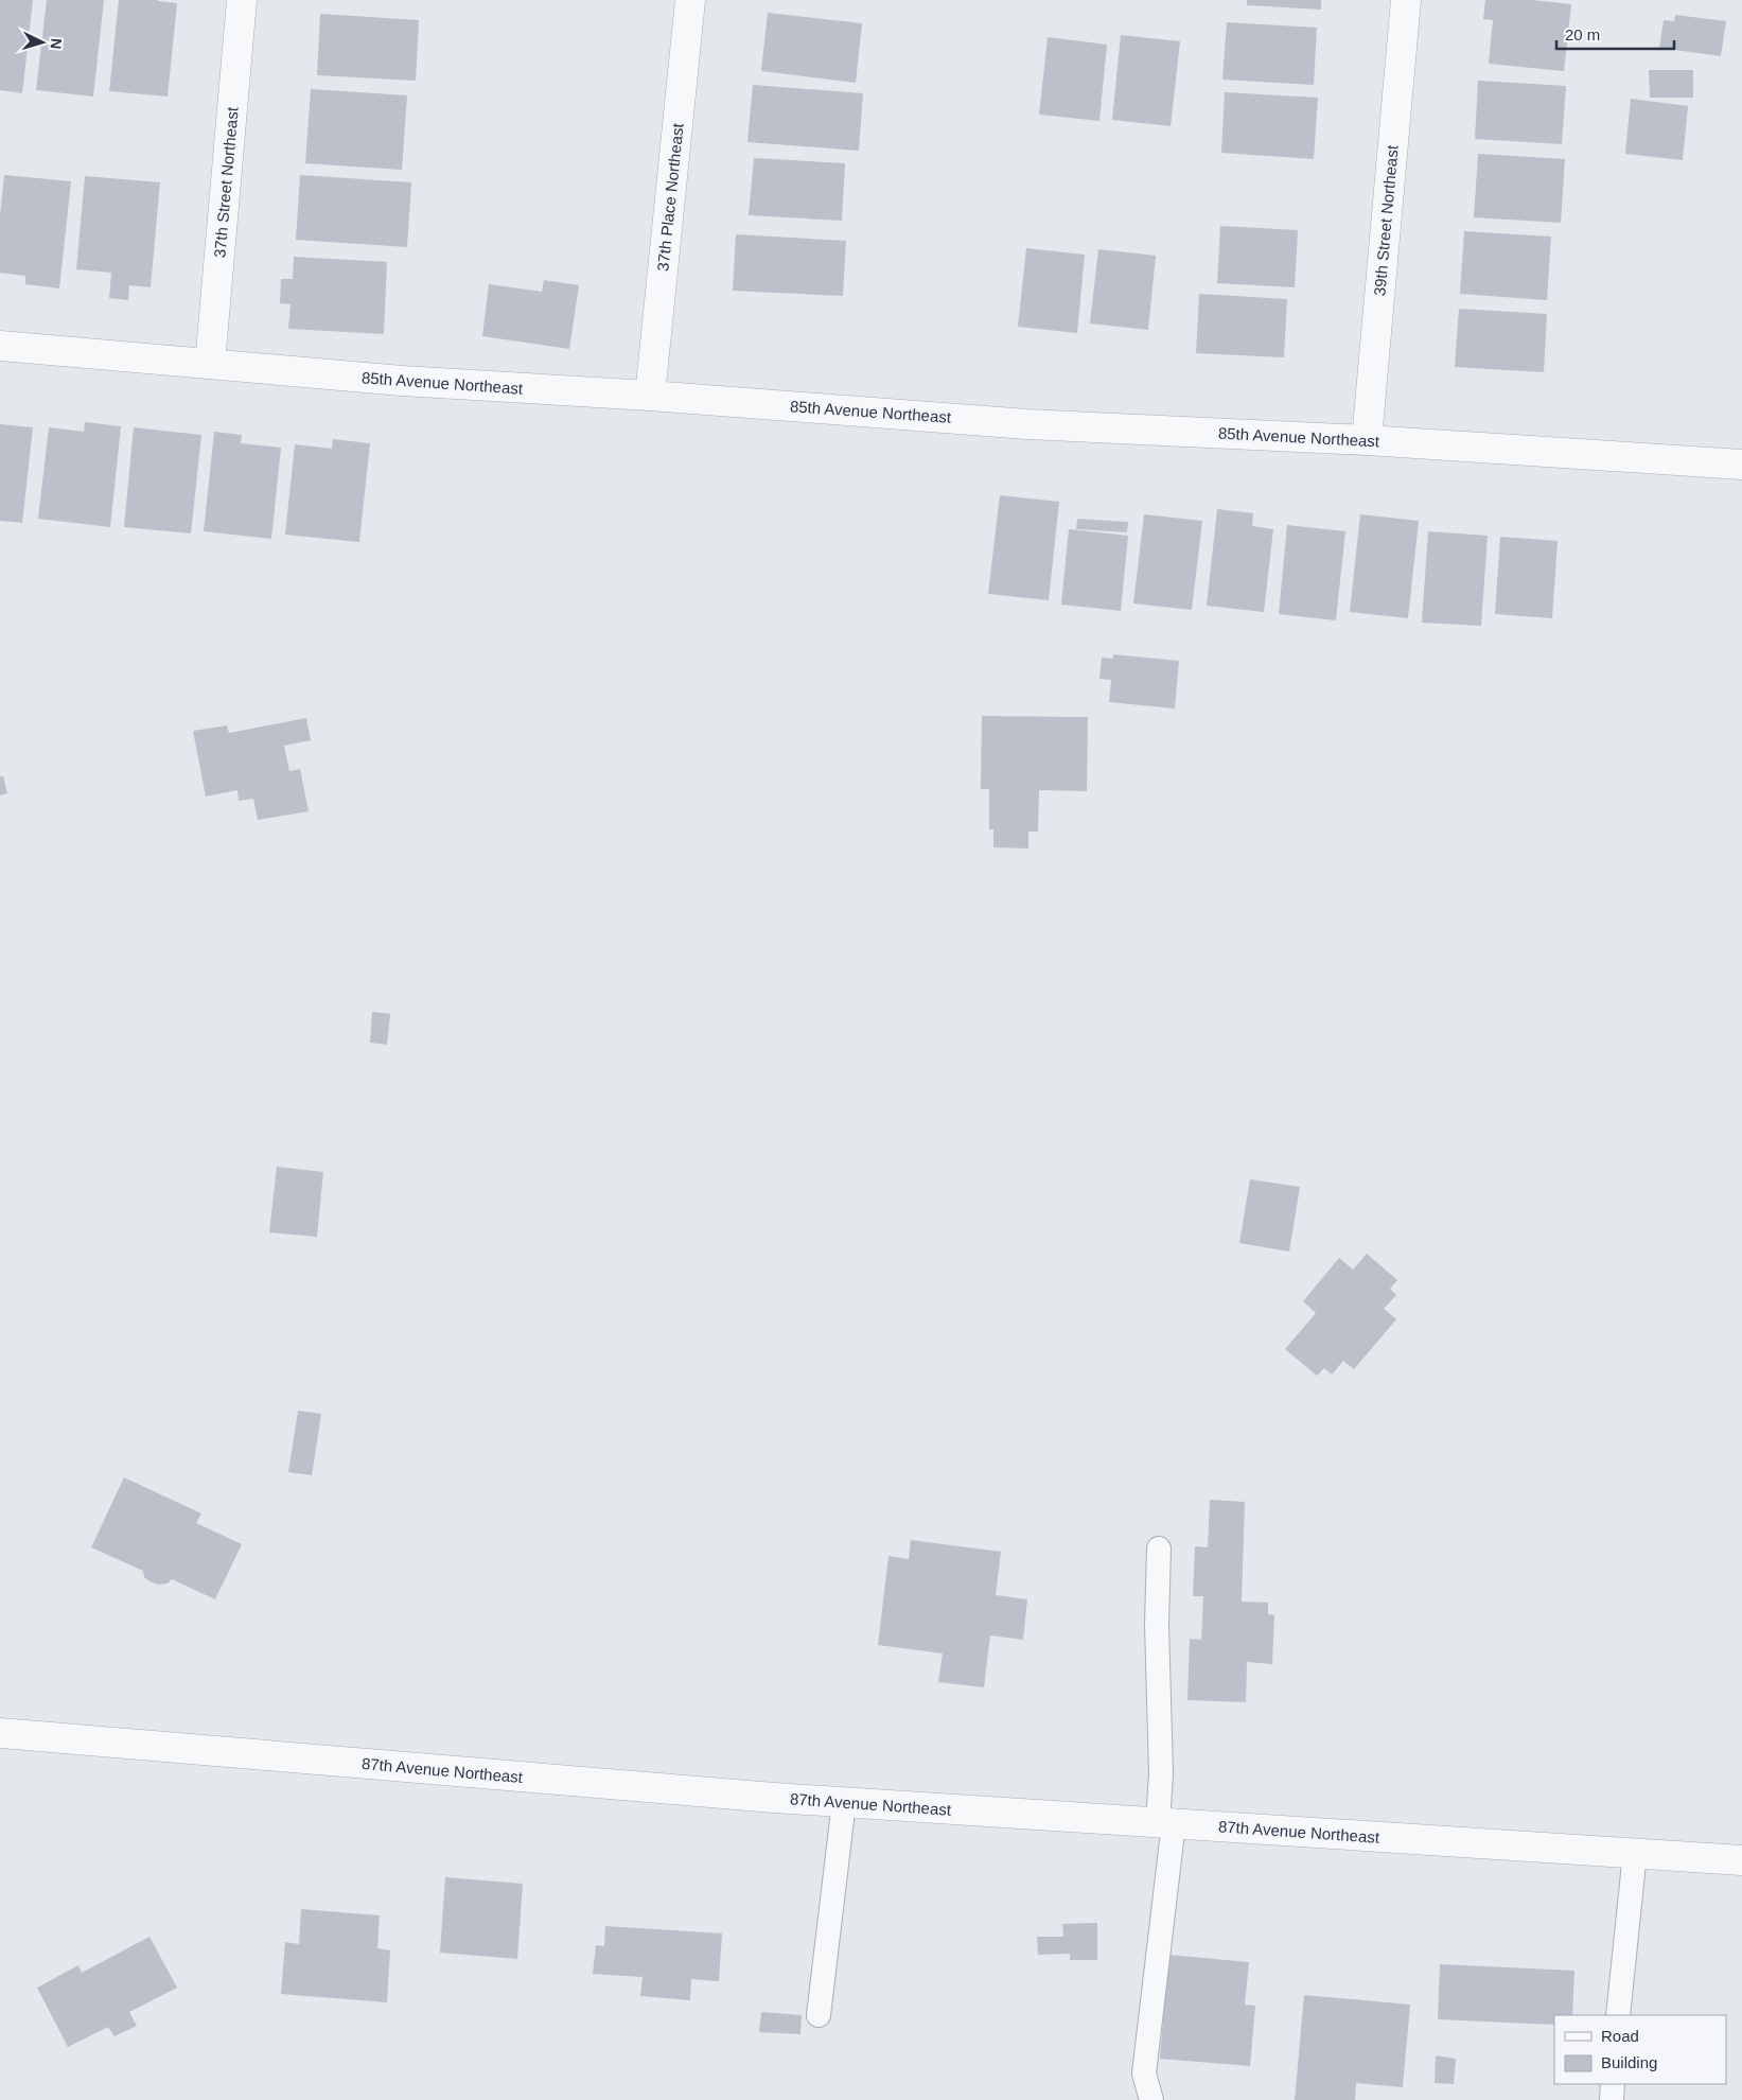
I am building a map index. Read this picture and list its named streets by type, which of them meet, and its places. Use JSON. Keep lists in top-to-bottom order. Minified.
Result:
{"streets":{"street":["37th Street Northeast","37th Place Northeast","39th Street Northeast","85th Avenue Northeast","87th Avenue Northeast"]},"crossings":[["37th Street Northeast","85th Avenue Northeast"],["37th Place Northeast","85th Avenue Northeast"],["39th Street Northeast","85th Avenue Northeast"]],"legend":["Road","Building"],"scale_bar":"20 m","north":"right"}
